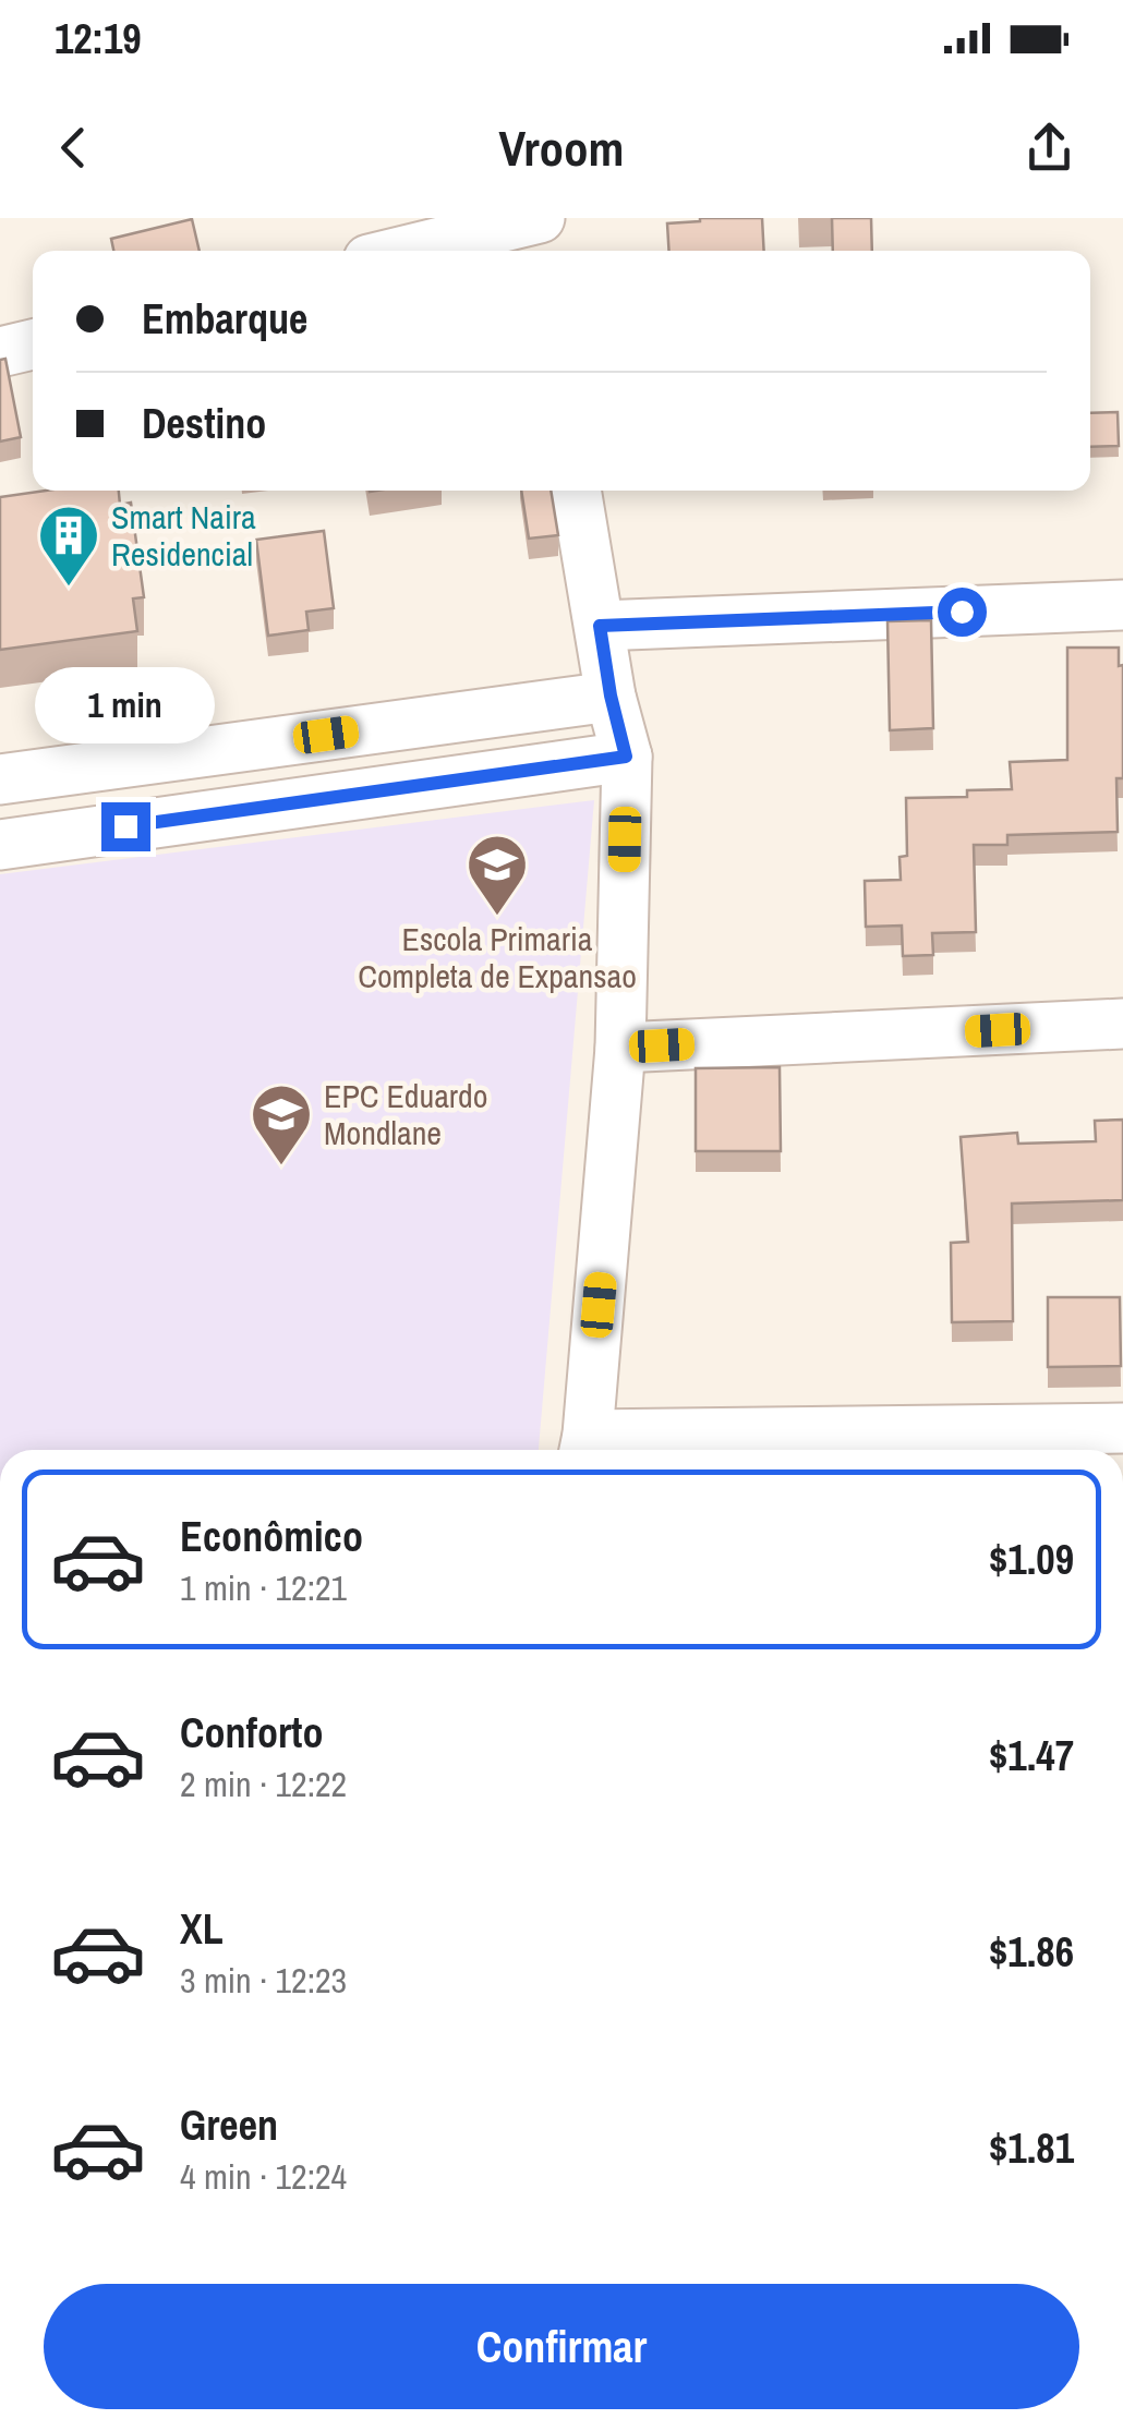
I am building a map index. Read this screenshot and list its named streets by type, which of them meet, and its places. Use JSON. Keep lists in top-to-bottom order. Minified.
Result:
{"places":{"building":["Smart Naira Residencial"],"school or university":["Escola Primaria Completa de Expansao","EPC Eduardo Mondlane"]},"page":{"status":"12:19","header":"Vroom","banner":["Embarque","Destino"],"bubble":"1 min","list":[{"name":"Econômico","note":"1 min · 12:21","value":"$1.09"},{"name":"Conforto","note":"2 min · 12:22","value":"$1.47"},{"name":"XL","note":"3 min · 12:23","value":"$1.86"},{"name":"Green","note":"4 min · 12:24","value":"$1.81"}],"buttons":"Confirmar"}}
